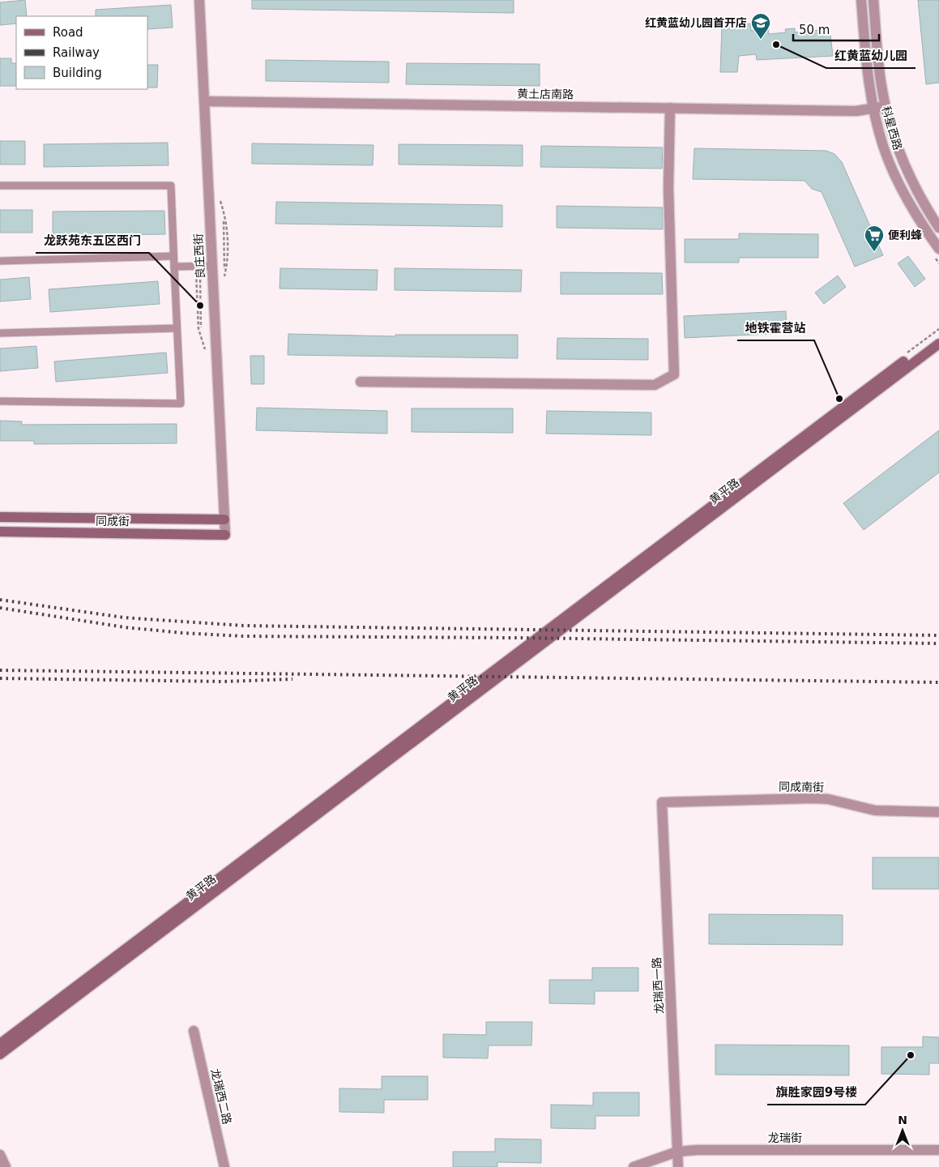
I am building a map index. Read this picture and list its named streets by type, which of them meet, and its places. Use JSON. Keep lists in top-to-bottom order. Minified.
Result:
{"streets":{"main road":["黄平路","同成街"],"street":["黄土店南路","科星西路","良庄西街","同成南街","龙瑞西一路","龙瑞西二路","龙瑞街"]},"crossings":[["黄土店南路","科星西路"],["黄土店南路","良庄西街"],["良庄西街","同成街"],["同成南街","龙瑞西一路"],["龙瑞西一路","龙瑞街"]],"places":{"school or university":["红黄蓝幼儿园首开店"],"other":["红黄蓝幼儿园","龙跃苑东五区西门","地铁霍营站","旗胜家园9号楼"],"supermarket":["便利蜂"]},"legend":["Road","Railway","Building"],"scale_bar":"50 m","north":"top"}
